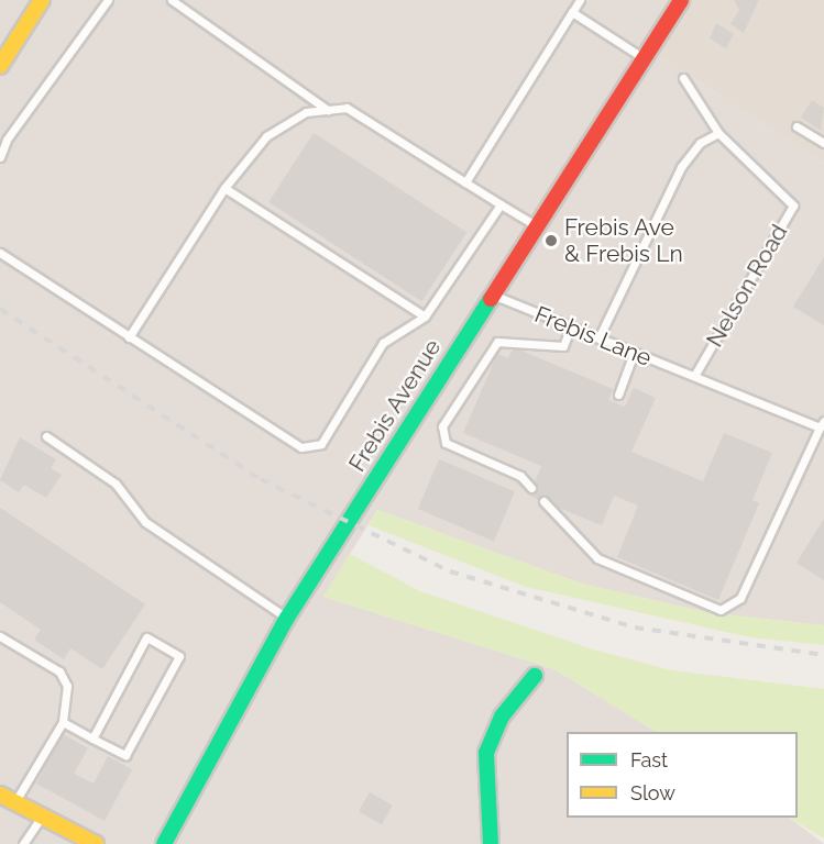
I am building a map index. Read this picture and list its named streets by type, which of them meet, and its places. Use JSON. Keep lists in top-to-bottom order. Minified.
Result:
{"streets":{"main road":["Frebis Avenue"],"lane":["Nelson Road","Frebis Lane"]},"crossings":[["Nelson Road","Frebis Lane"],["Frebis Lane","Frebis Avenue"]],"places":["Frebis Ave & Frebis Ln"],"legend":["Fast","Slow"]}
